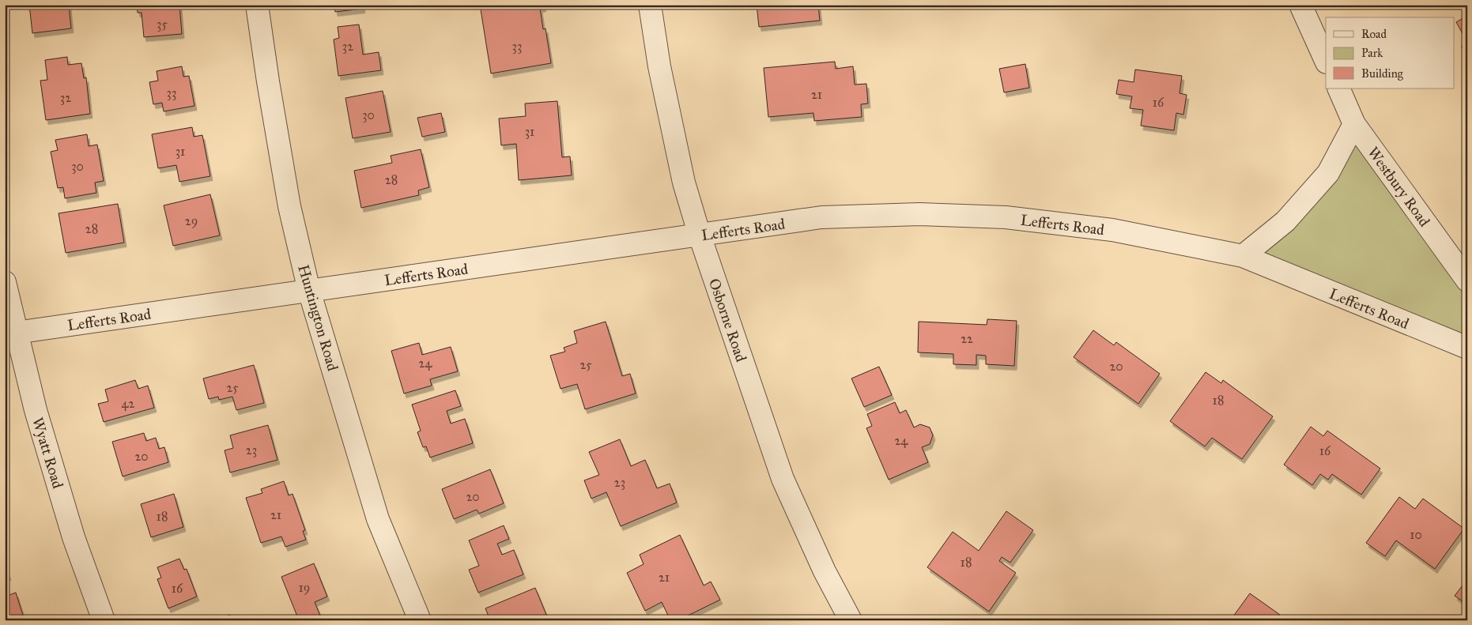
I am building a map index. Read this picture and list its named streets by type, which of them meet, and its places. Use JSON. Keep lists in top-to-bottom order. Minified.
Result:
{"streets":{"street":["Westbury Road","Lefferts Road","Huntington Road","Osborne Road","Wyatt Road"]},"crossings":[["Lefferts Road","Huntington Road"],["Lefferts Road","Osborne Road"],["Lefferts Road","Wyatt Road"]],"house_numbers":["35","32","33","33","21","32","16","30","31","31","30","28","29","28","22","24","25","20","25","18","42","24","23","16","20","23","20","21","18","10","18","21","19","16"],"legend":["Road","Park","Building"]}
